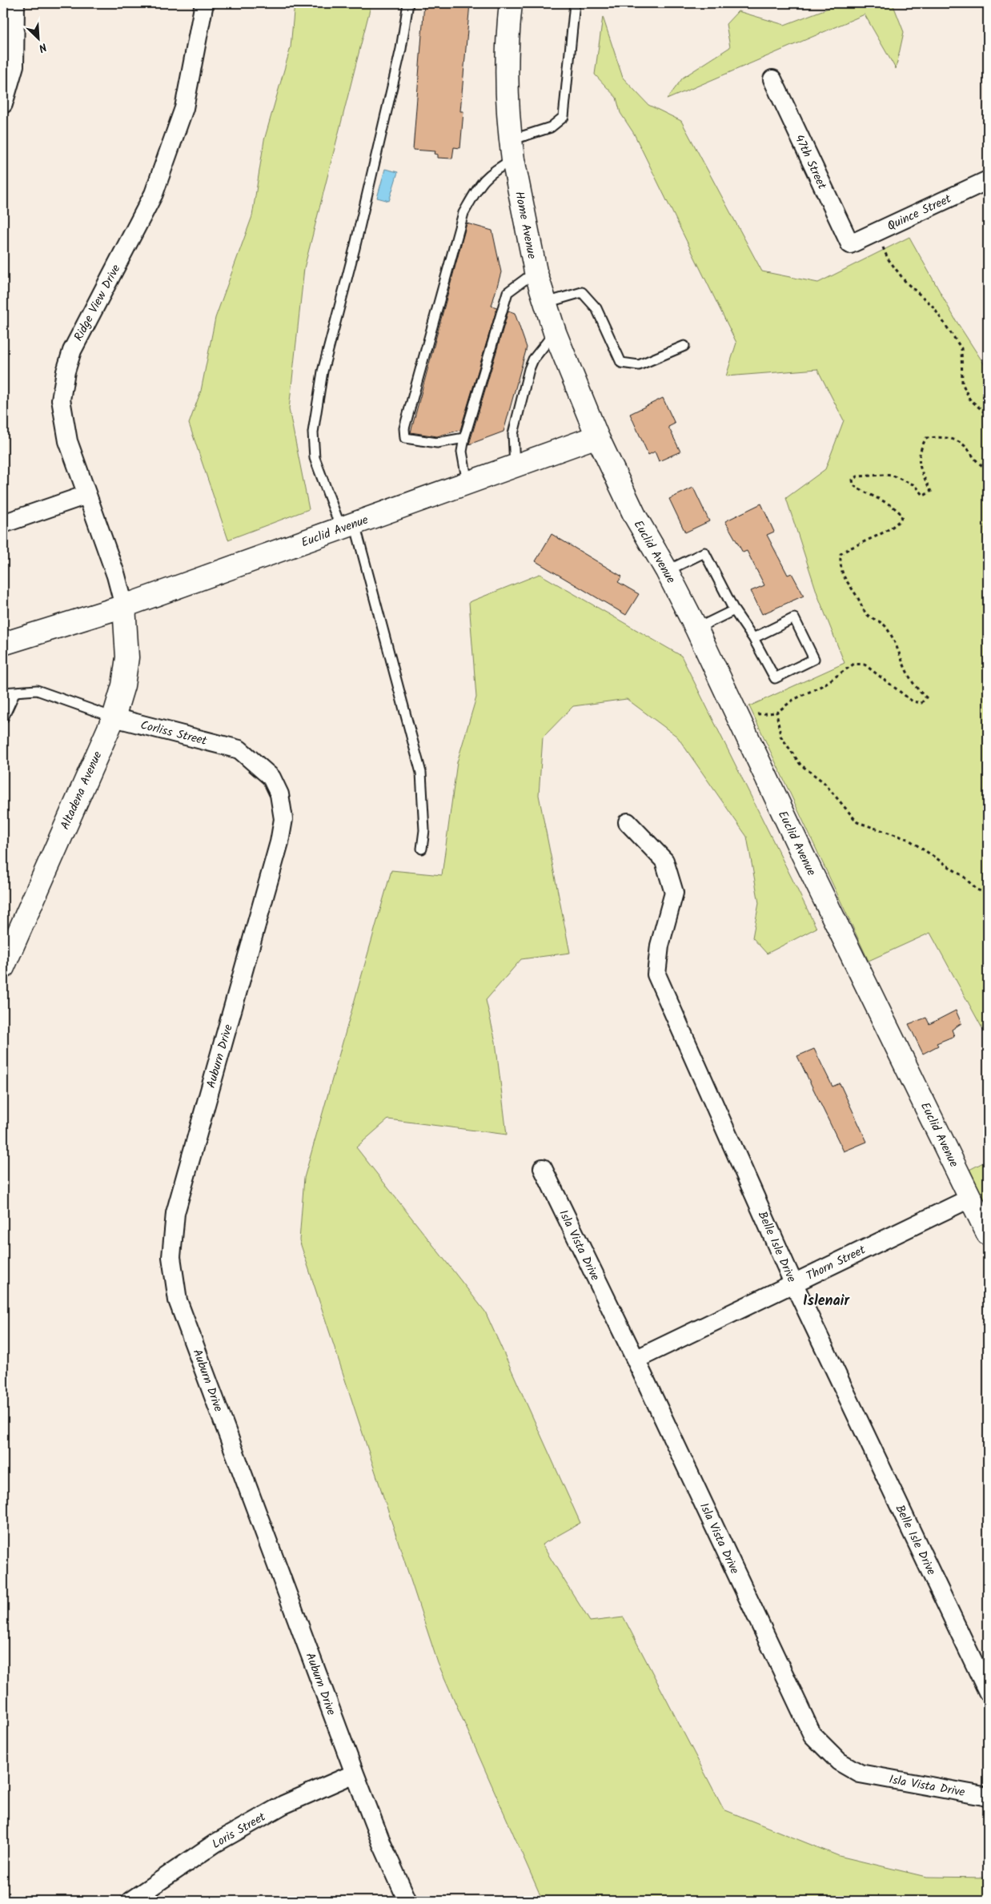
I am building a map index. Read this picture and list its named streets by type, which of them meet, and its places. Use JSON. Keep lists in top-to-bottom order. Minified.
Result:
{"streets":{"main road":["Home Avenue","Euclid Avenue","Altadena Avenue"],"street":["47th Street","Quince Street","Ridge View Drive","Corliss Street","Auburn Drive","Isla Vista Drive","Belle Isle Drive","Thorn Street","Loris Street"]},"crossings":[["47th Street","Quince Street"],["Home Avenue","Euclid Avenue"],["Ridge View Drive","Euclid Avenue"],["Ridge View Drive","Altadena Avenue"],["Euclid Avenue","Altadena Avenue"],["Euclid Avenue","Thorn Street"],["Corliss Street","Altadena Avenue"],["Corliss Street","Auburn Drive"],["Auburn Drive","Loris Street"],["Isla Vista Drive","Thorn Street"],["Belle Isle Drive","Thorn Street"]],"districts":["Islenair"],"north":"bottom right"}
